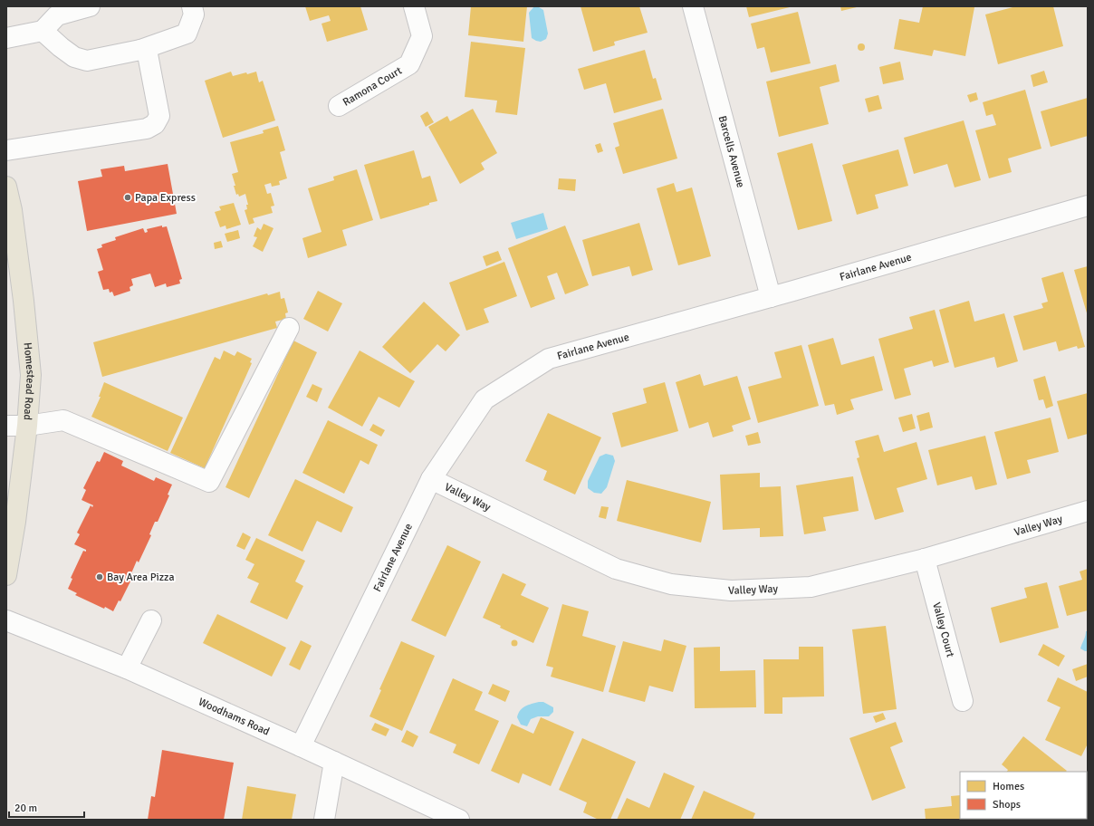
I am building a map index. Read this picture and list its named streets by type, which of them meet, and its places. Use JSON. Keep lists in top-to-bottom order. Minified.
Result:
{"streets":{"main road":["Homestead Road"],"street":["Ramona Court","Barcells Avenue","Fairlane Avenue","Valley Way","Valley Court","Woodhams Road"]},"crossings":[["Barcells Avenue","Fairlane Avenue"],["Fairlane Avenue","Valley Way"],["Fairlane Avenue","Woodhams Road"],["Valley Way","Valley Court"]],"places":["Papa Express","Bay Area Pizza"],"legend":["Homes","Shops"],"scale_bar":"20 m"}
